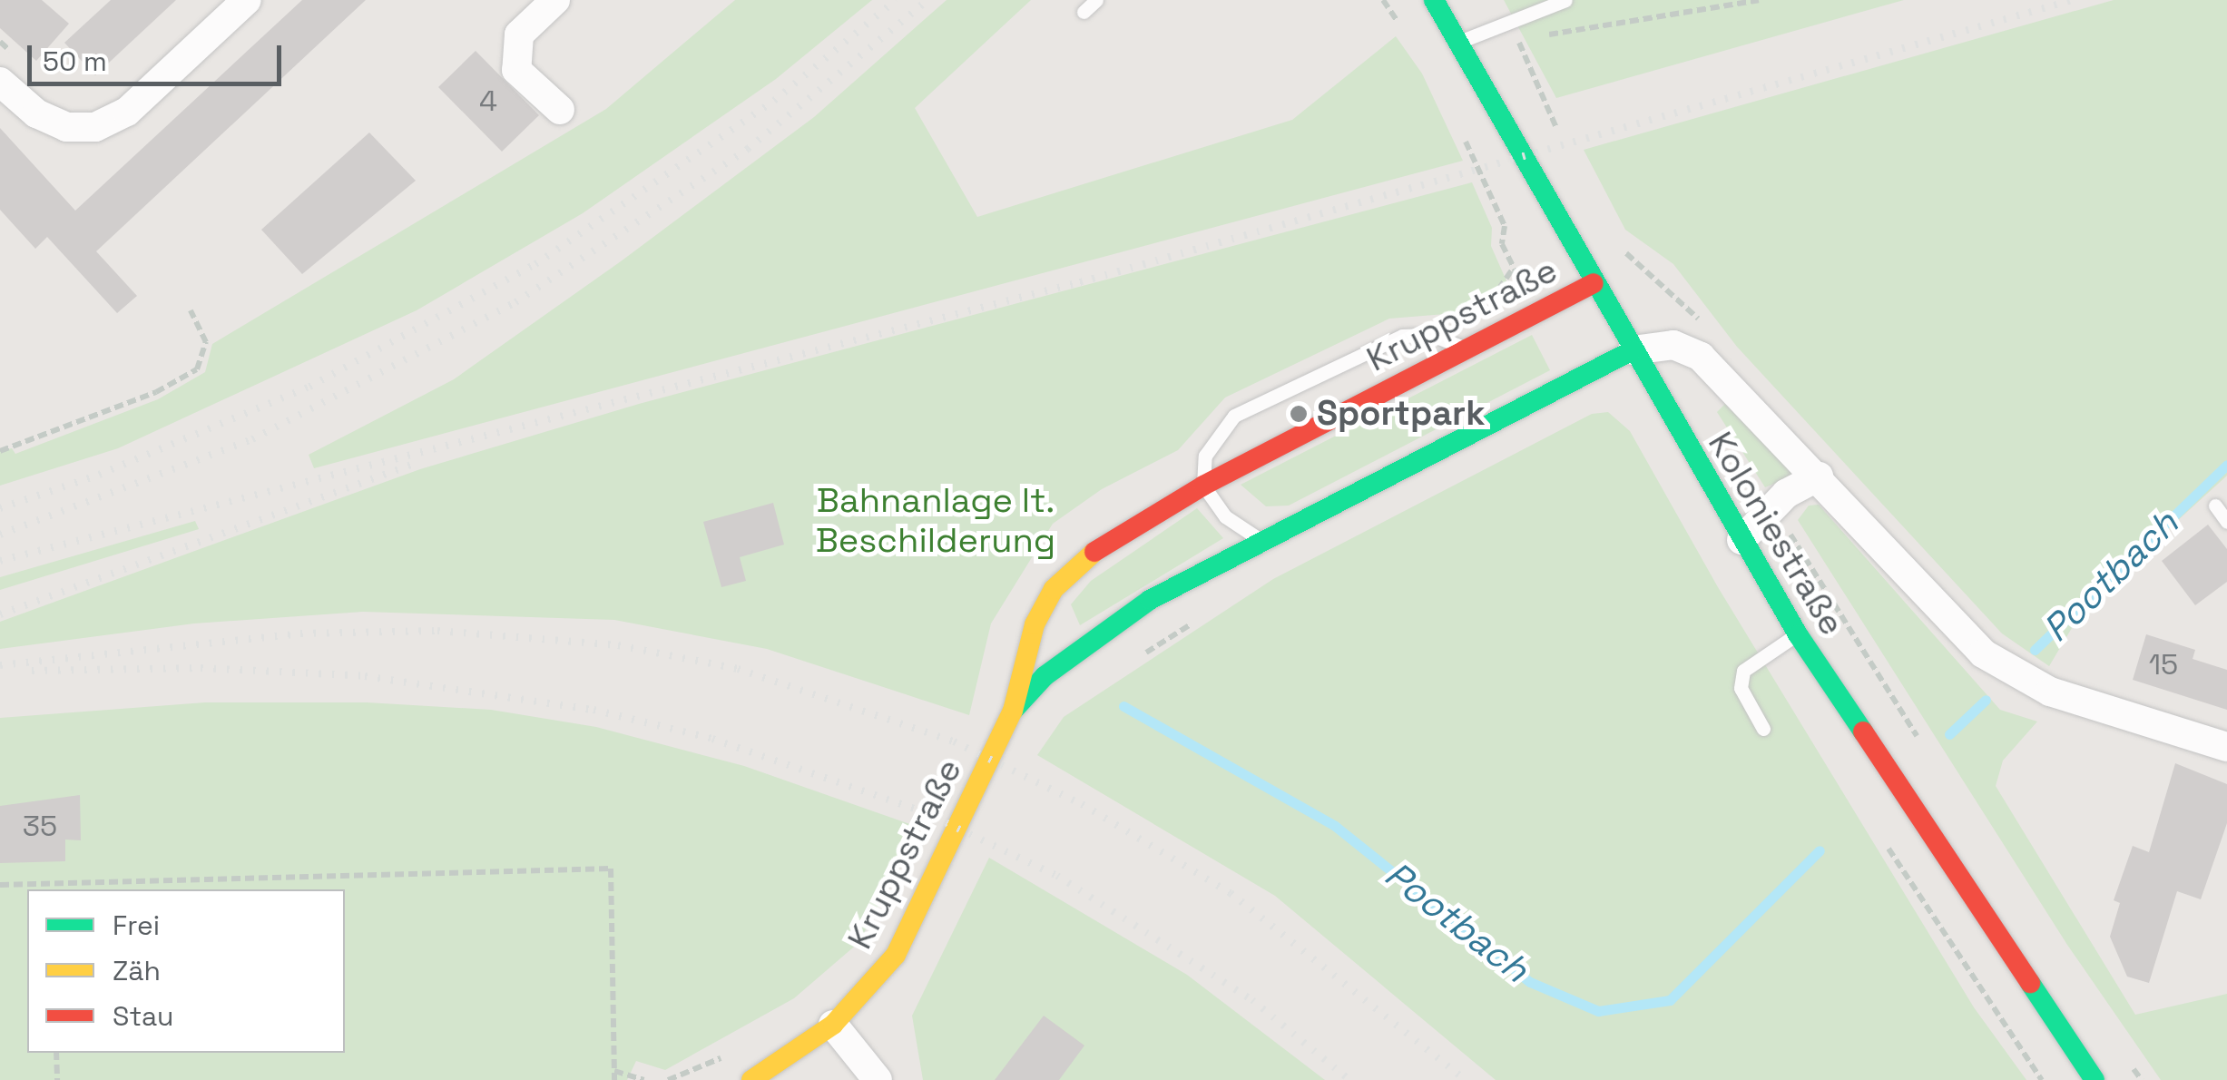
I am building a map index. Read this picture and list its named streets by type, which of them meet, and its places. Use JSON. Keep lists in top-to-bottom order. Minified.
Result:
{"streets":{"street":["Kruppstraße","Koloniestraße"]},"crossings":[["Kruppstraße","Koloniestraße"]],"water":["Pootbach"],"parks":["Bahnanlage lt. Beschilderung"],"places":["Sportpark"],"house_numbers":["4","15","35"],"legend":["Frei","Zäh","Stau"],"scale_bar":"50 m"}
